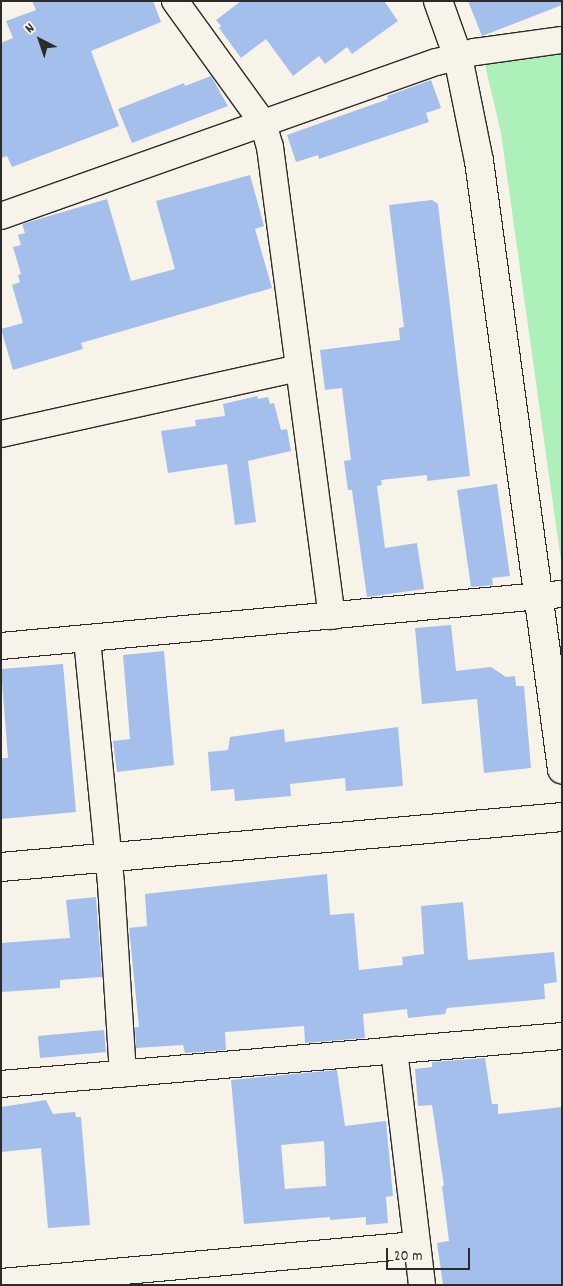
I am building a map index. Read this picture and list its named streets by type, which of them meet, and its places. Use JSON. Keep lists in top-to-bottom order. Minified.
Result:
{"scale_bar":"20 m","north":"top left"}
